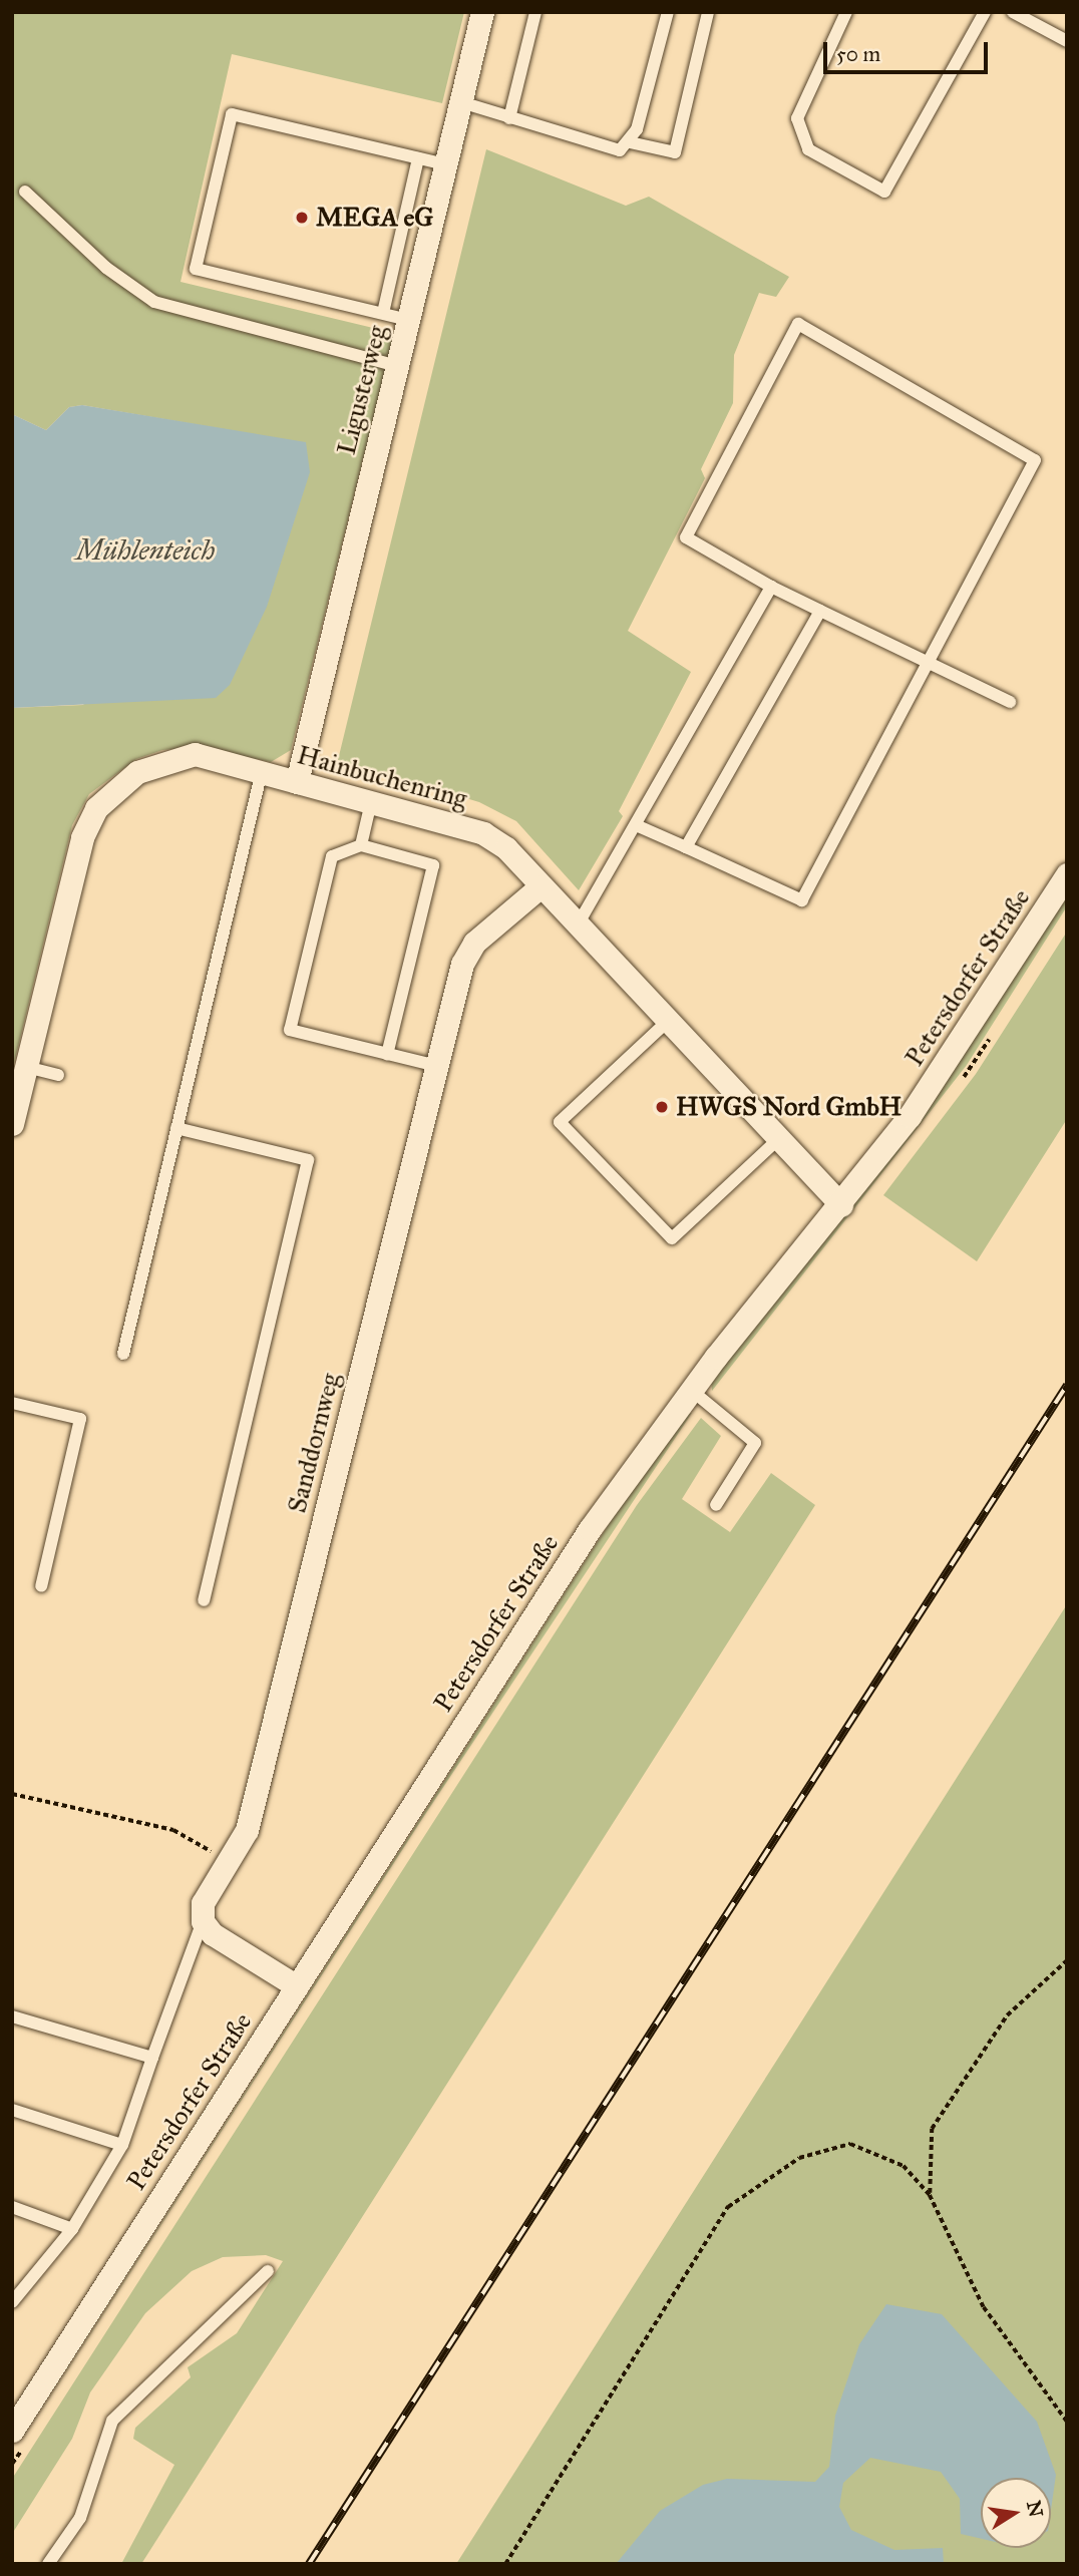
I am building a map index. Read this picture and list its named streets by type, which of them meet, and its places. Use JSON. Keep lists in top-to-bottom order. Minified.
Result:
{"streets":{"street":["Ligusterweg","Hainbuchenring","Petersdorfer Straße","Sanddornweg"]},"crossings":[["Ligusterweg","Hainbuchenring"],["Hainbuchenring","Petersdorfer Straße"],["Hainbuchenring","Sanddornweg"]],"water":["Mühlenteich"],"places":["MEGA eG","HWGS Nord GmbH"],"scale_bar":"50 m","north":"right"}
